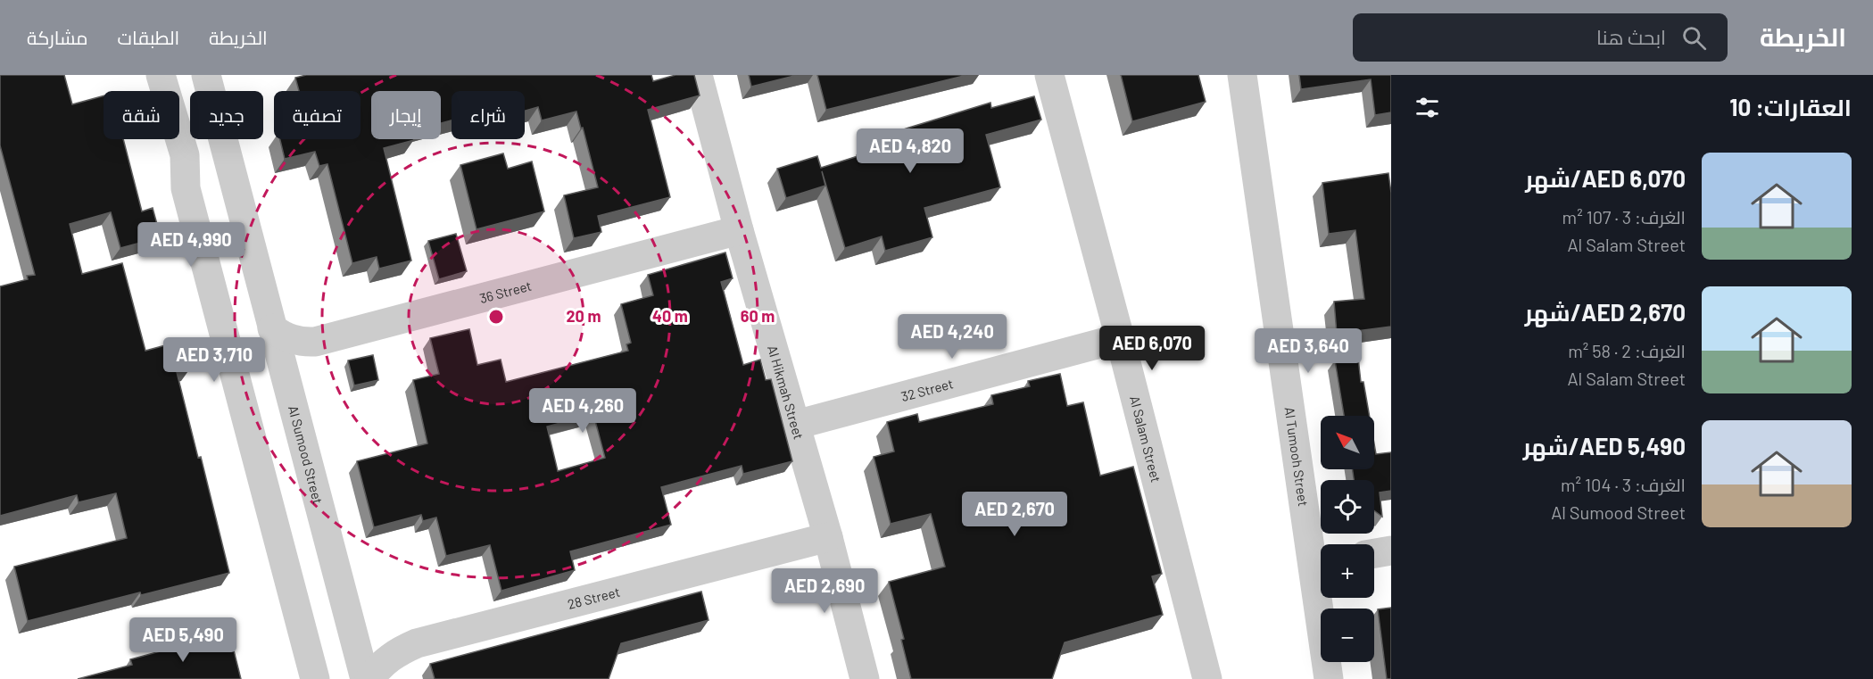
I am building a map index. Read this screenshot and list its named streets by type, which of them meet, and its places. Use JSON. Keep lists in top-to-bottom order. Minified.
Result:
{"streets":{"street":["36 Street","32 Street","Al Hikmah Street","Al Salam Street","Al Sumood Street","Al Tumooh Street","28 Street"]},"crossings":[["36 Street","Al Hikmah Street"],["36 Street","Al Sumood Street"],["32 Street","Al Hikmah Street"],["32 Street","Al Salam Street"],["Al Hikmah Street","28 Street"]],"north":"top left","page":{"header":"الخريطة","search":"ابحث هنا","nav":["الخريطة","الطبقات","مشاركة"],"heading":"العقارات: 10","chip":["شراء","إيجار","تصفية","جديد","شقة"],"price":["AED 4,820","AED 4,990","AED 4,240","AED 6,070","AED 3,640","AED 3,710","AED 4,260","AED 2,670","AED 2,690","AED 5,490"],"list":[{"name":"AED 6,070/شهر","note":"الغرف: 3 · 107 m² · Al Salam Street"},{"name":"AED 2,670/شهر","note":"الغرف: 2 · 58 m² · Al Salam Street"},{"name":"AED 5,490/شهر","note":"الغرف: 3 · 104 m² · Al Sumood Street"}],"map_buttons":["+","−"]},"rings":["20 m","40 m","60 m"]}
